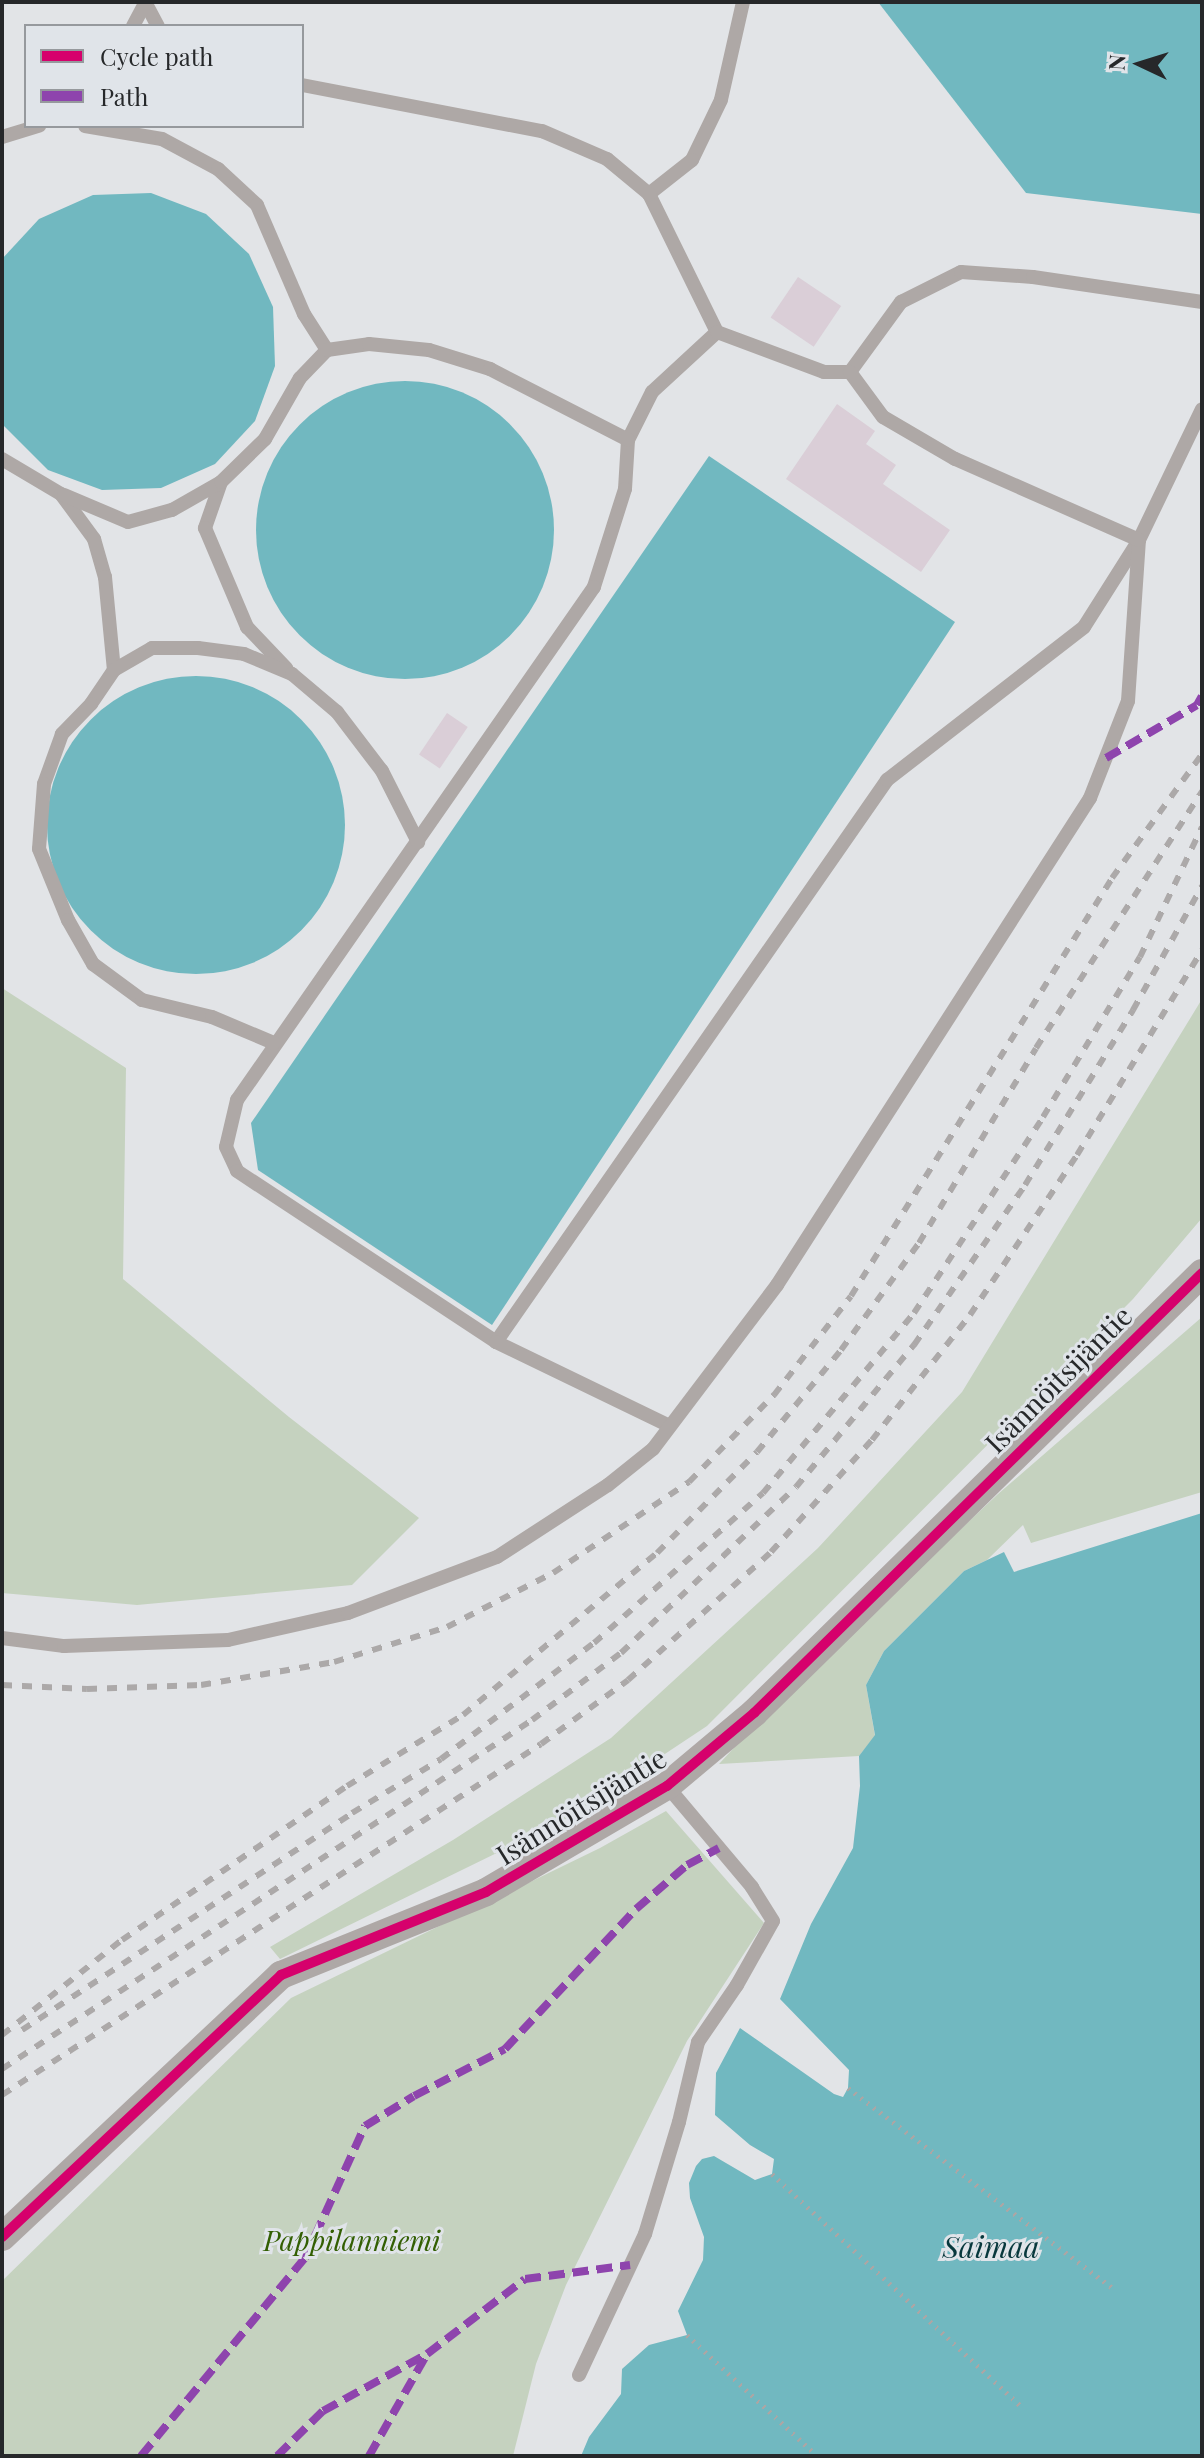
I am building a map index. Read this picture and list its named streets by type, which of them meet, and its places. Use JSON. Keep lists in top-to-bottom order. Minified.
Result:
{"streets":{"street":["Isännöitsijäntie"]},"water":["Saimaa"],"parks":["Pappilanniemi"],"legend":["Cycle path","Path"],"north":"left"}
